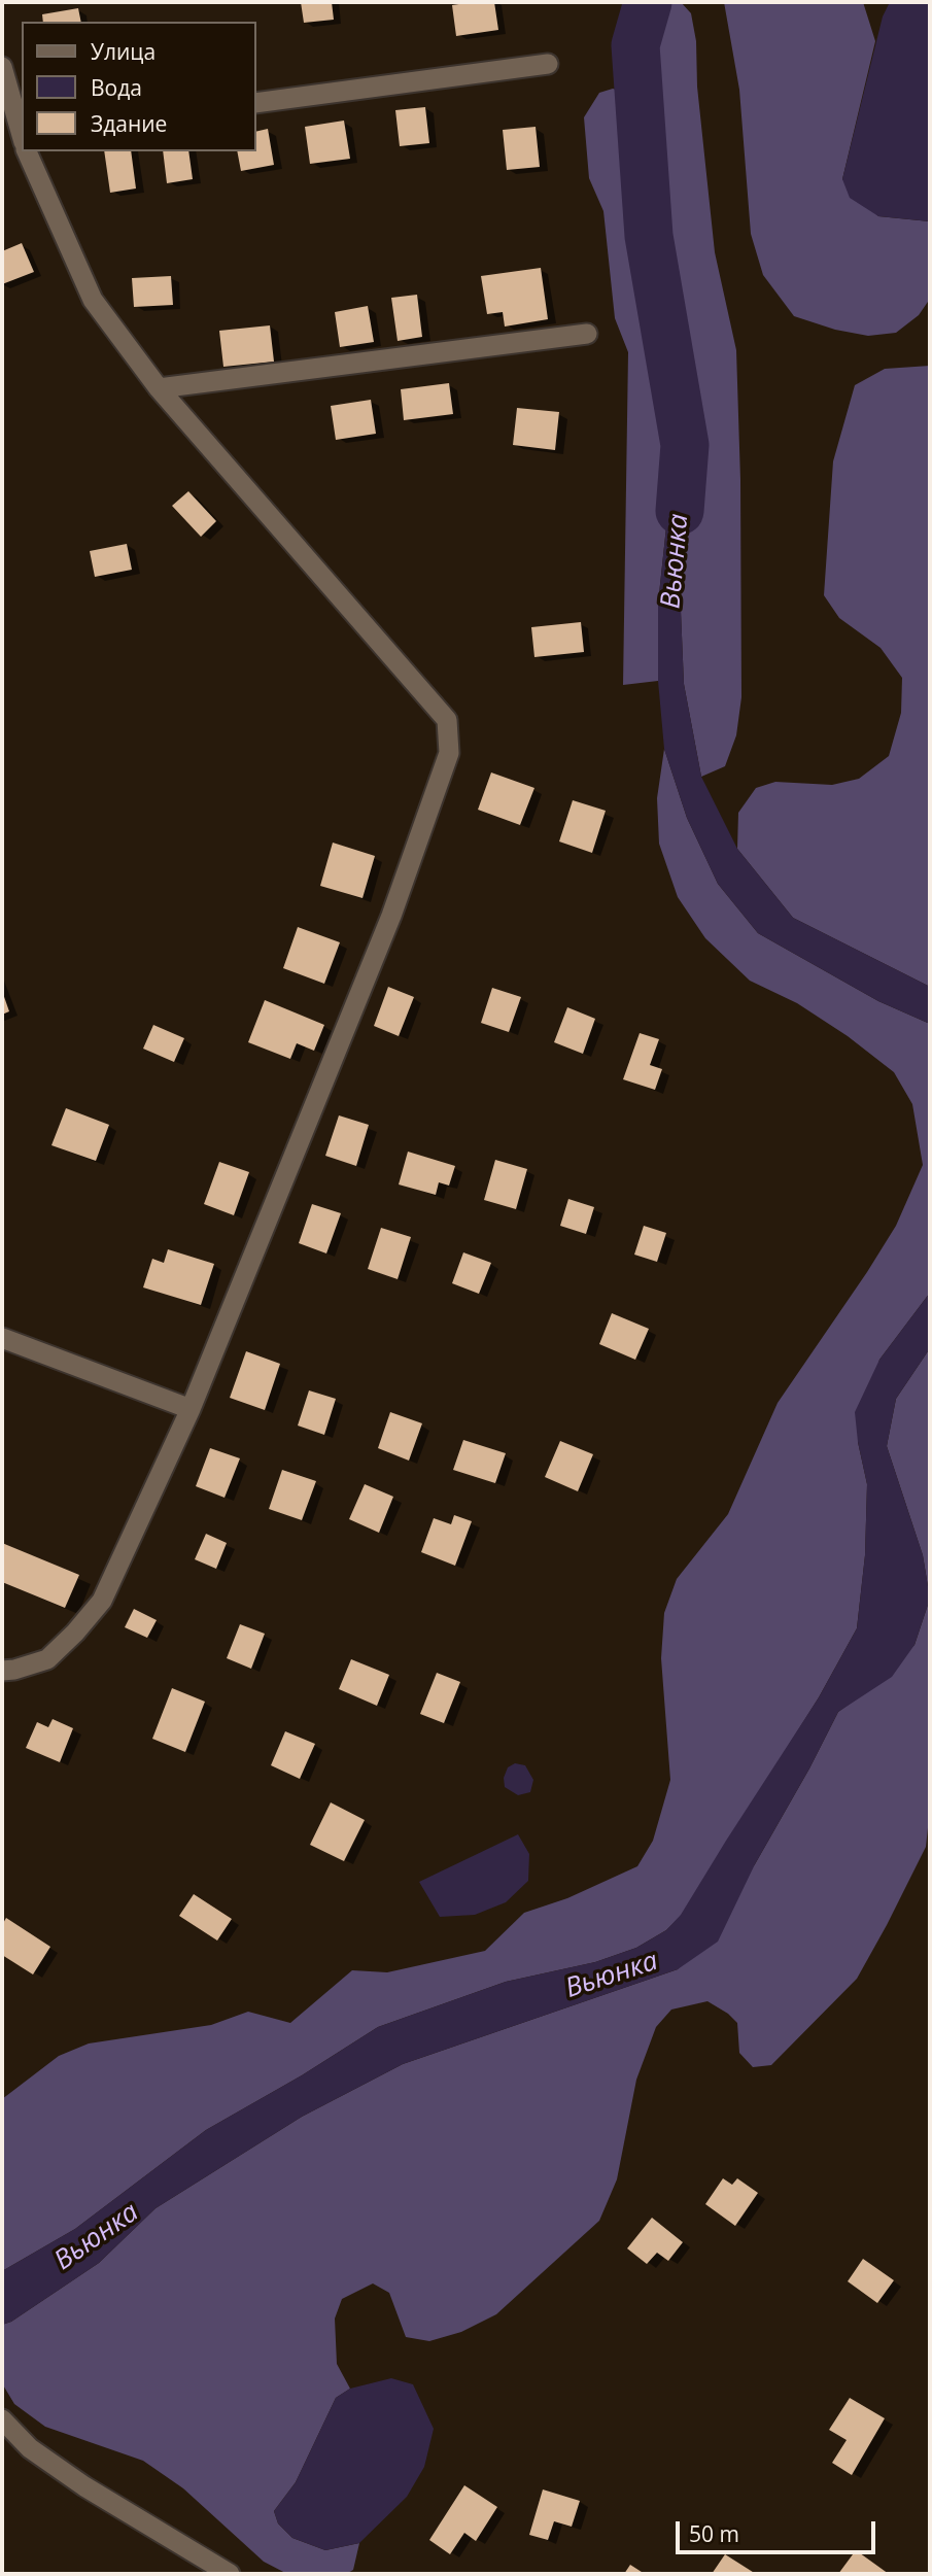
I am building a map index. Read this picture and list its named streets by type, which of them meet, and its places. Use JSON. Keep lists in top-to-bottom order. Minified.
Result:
{"water":["Вьюнка"],"legend":["Улица","Вода","Здание"],"scale_bar":"50 m"}
